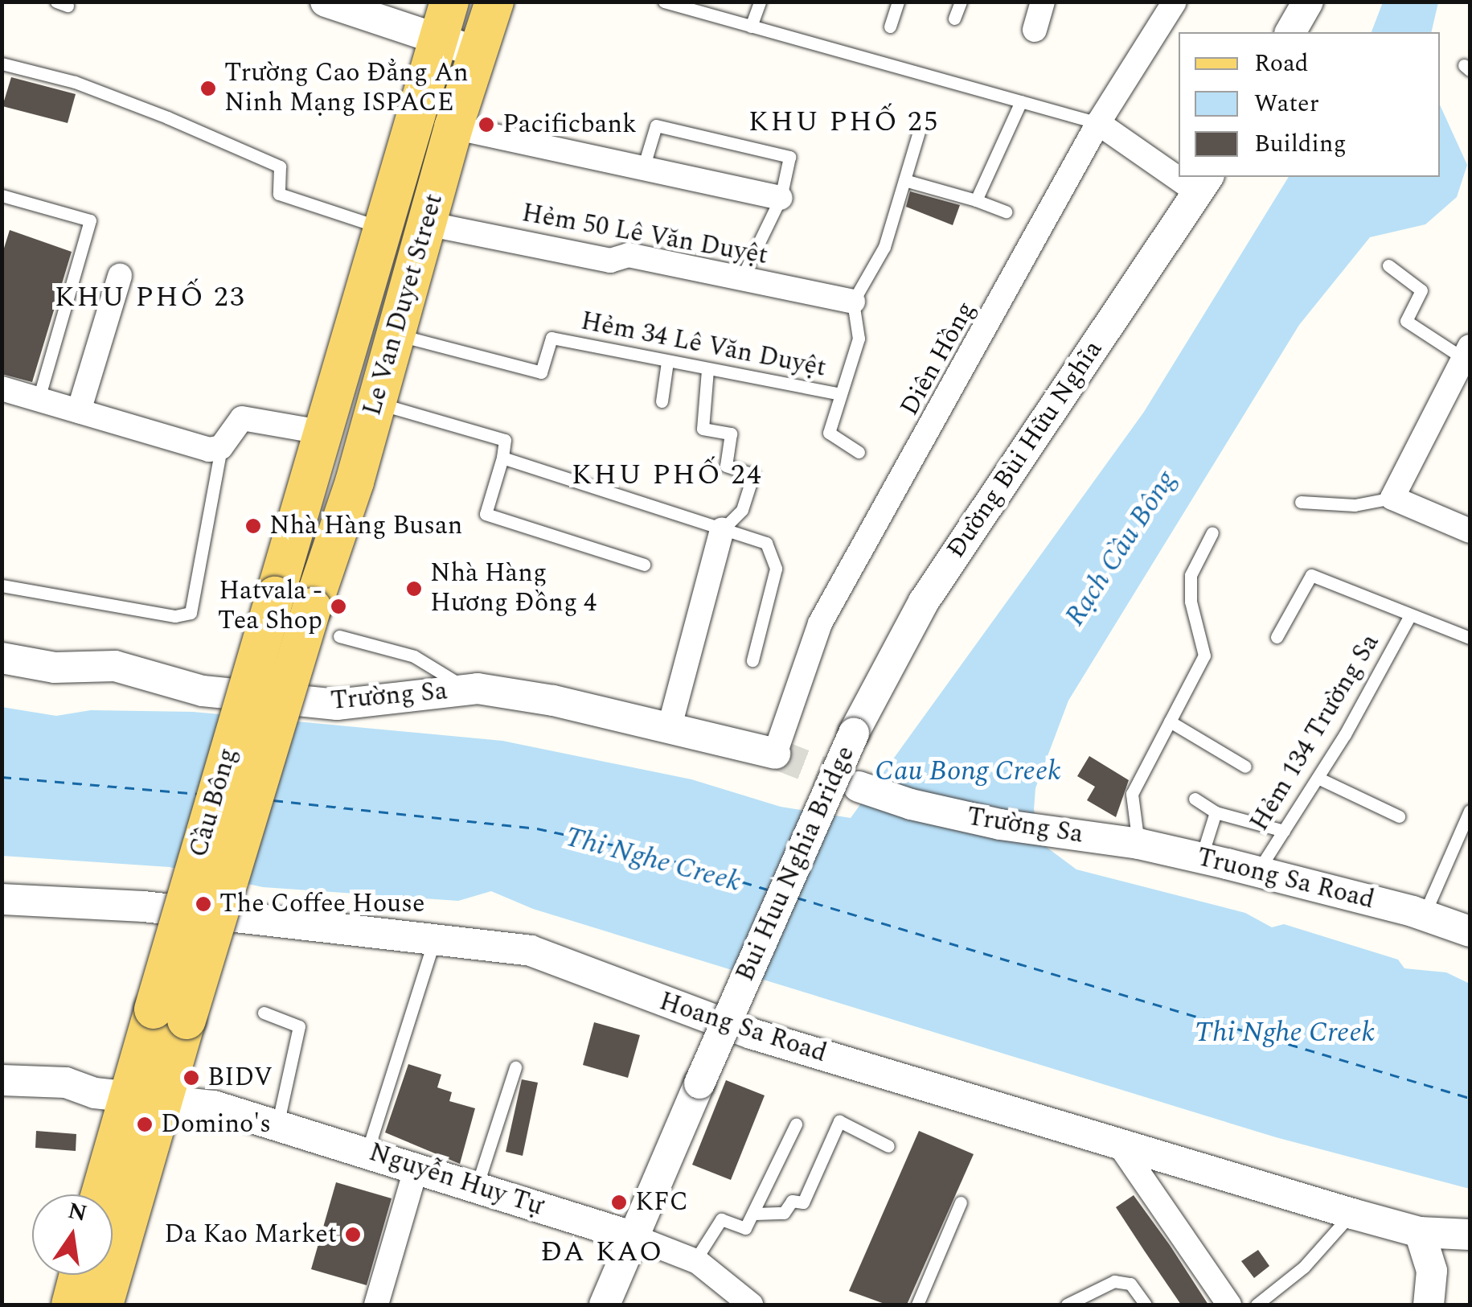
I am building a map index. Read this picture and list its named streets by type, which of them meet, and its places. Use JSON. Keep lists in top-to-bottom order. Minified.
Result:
{"streets":{"main road":["Le Van Duyet Street","Cầu Bông"],"street":["Hẻm 50 Lê Văn Duyệt","Diên Hồng","Đường Bùi Hữu Nghĩa","Trường Sa","Bui Huu Nghia Bridge","Truong Sa Road","Hoang Sa Road","Nguyễn Huy Tự"],"lane":["Hẻm 34 Lê Văn Duyệt","Hẻm 134 Trường Sa"]},"crossings":[["Hẻm 50 Lê Văn Duyệt","Le Van Duyet Street"],["Le Van Duyet Street","Hẻm 34 Lê Văn Duyệt"],["Le Van Duyet Street","Cầu Bông"],["Diên Hồng","Trường Sa"],["Đường Bùi Hữu Nghĩa","Bui Huu Nghia Bridge"],["Trường Sa","Truong Sa Road"],["Hẻm 134 Trường Sa","Truong Sa Road"],["Bui Huu Nghia Bridge","Nguyễn Huy Tự"]],"districts":["KHU PHỐ 25","KHU PHỐ 23","KHU PHỐ 24","ĐA KAO"],"water":["Rạch Cầu Bông","Cau Bong Creek","Thi Nghe Creek"],"places":["Trường Cao Đẳng An Ninh Mạng ISPACE","Pacificbank","Nhà Hàng Busan","Nhà Hàng Hương Đồng 4","Hatvala - Tea Shop","The Coffee House","BIDV","Domino's","KFC","Da Kao Market"],"legend":["Road","Water","Building"],"north":"top"}
